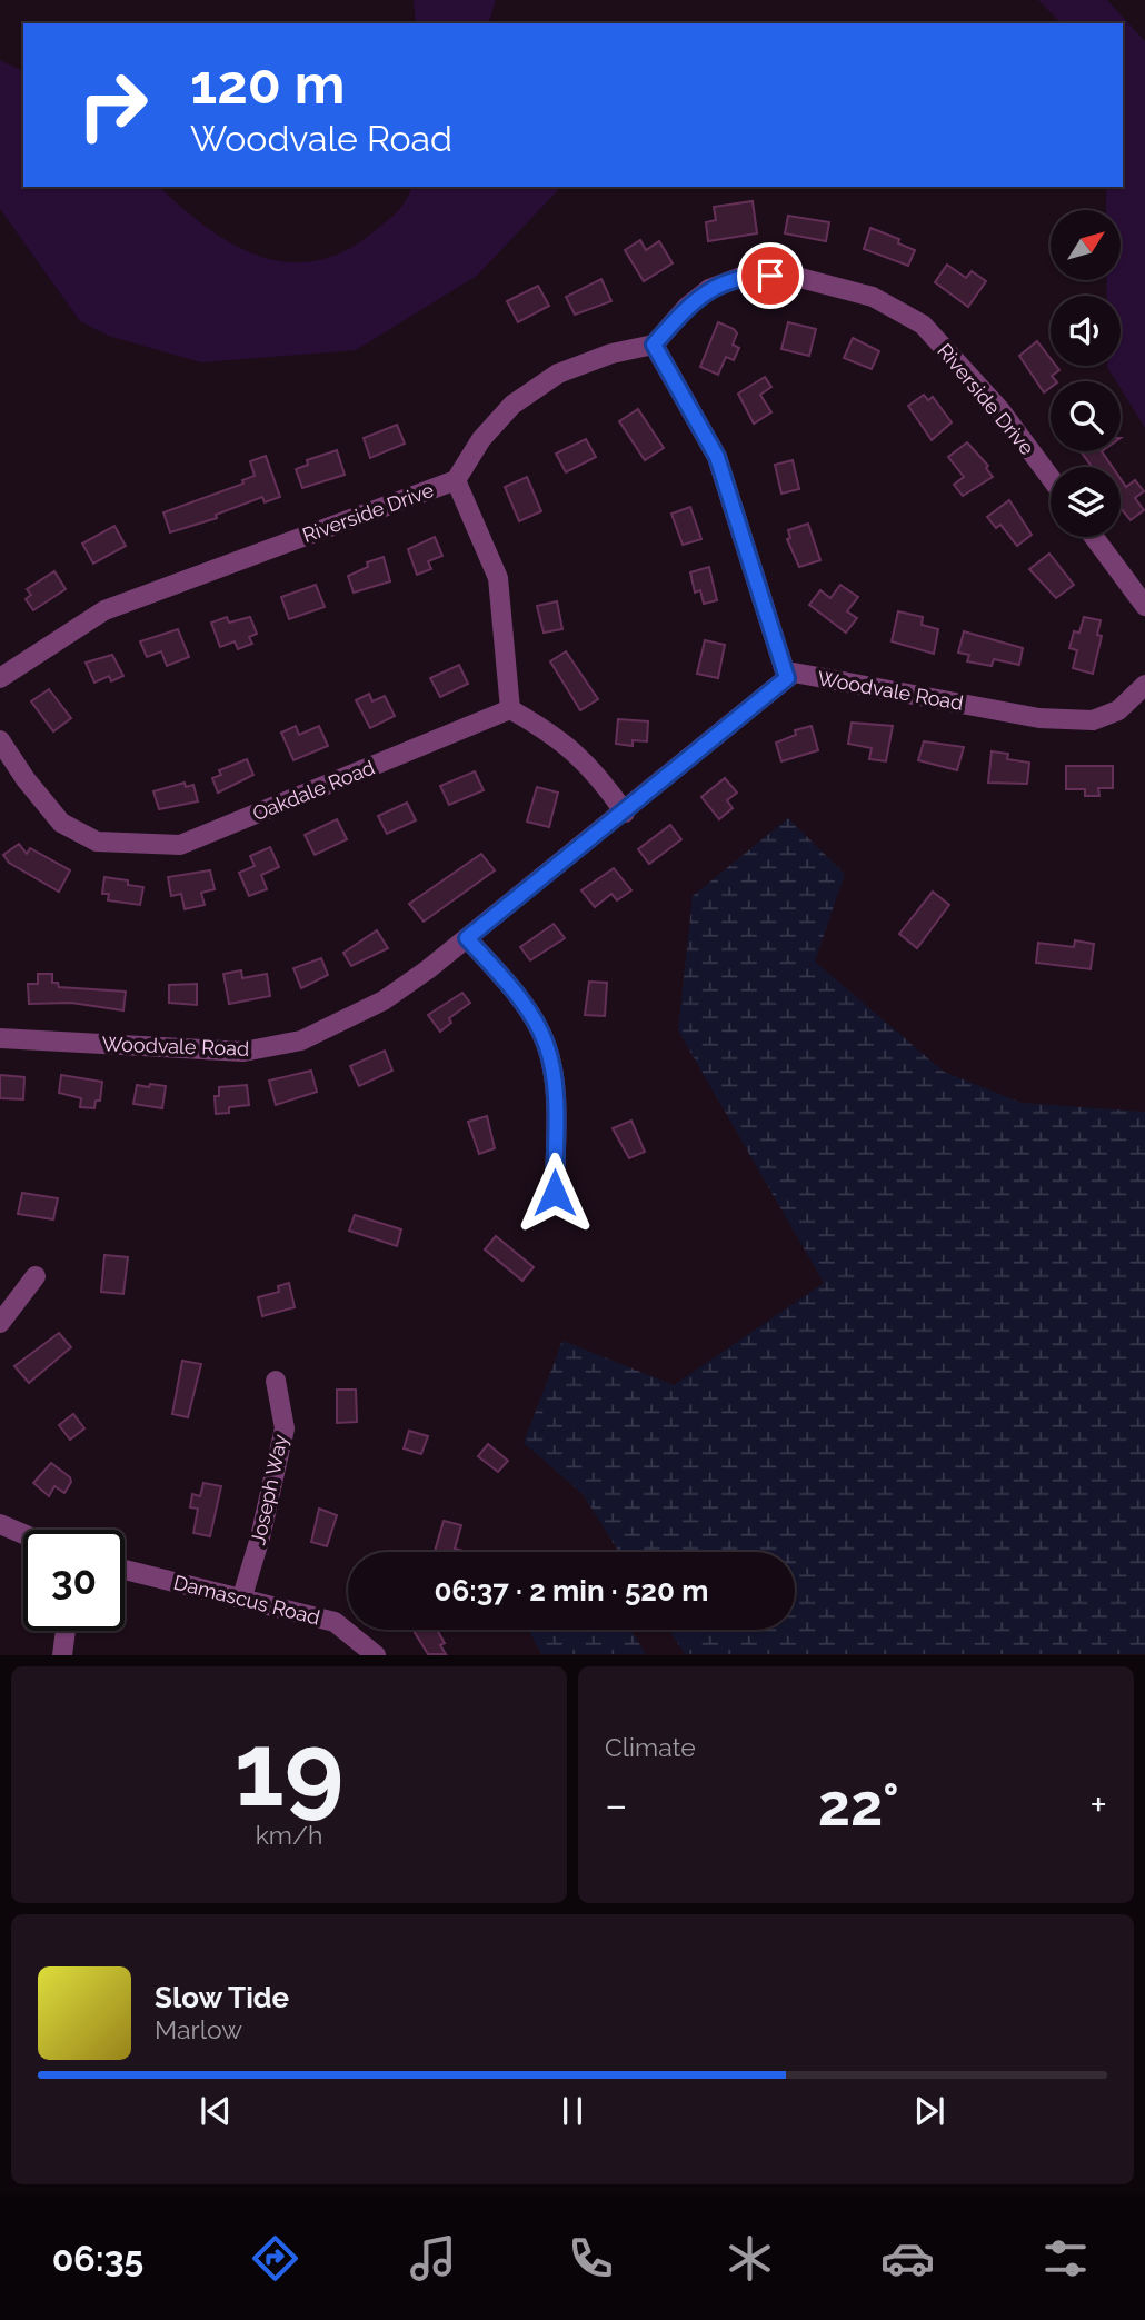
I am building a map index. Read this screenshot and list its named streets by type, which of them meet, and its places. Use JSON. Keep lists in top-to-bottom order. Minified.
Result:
{"streets":{"street":["Riverside Drive","Woodvale Road","Oakdale Road","Joseph Way","Damascus Road"]},"crossings":[["Joseph Way","Damascus Road"]],"north":"top right","page":{"turn":["120 m","Woodvale Road"],"limit":"30","trip":"06:37 · 2 min · 520 m","tile":[["19","km/h"],"Climate"],"heat":["−","22°","+"],"song":["Slow Tide","Marlow"],"tabs":"06:35"}}
